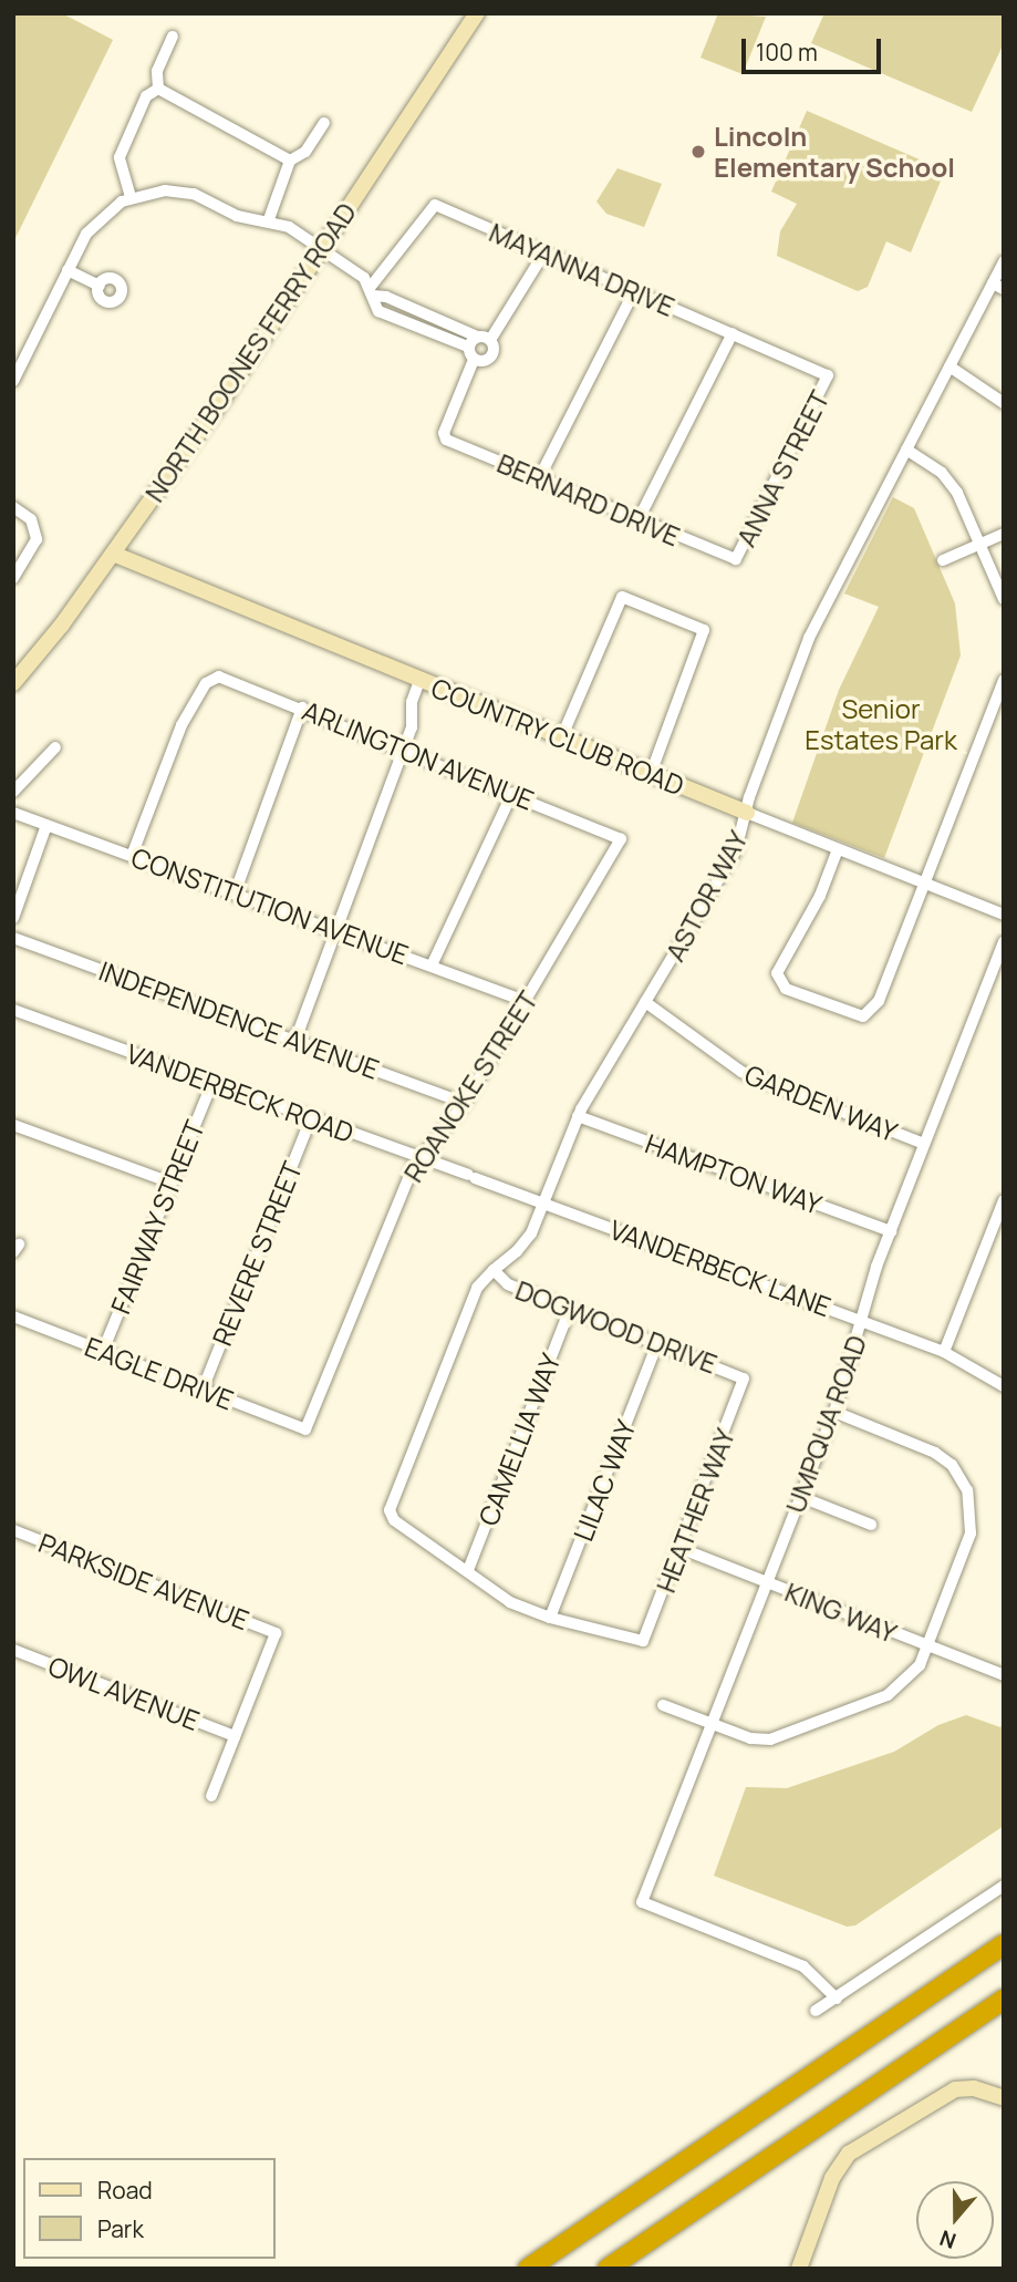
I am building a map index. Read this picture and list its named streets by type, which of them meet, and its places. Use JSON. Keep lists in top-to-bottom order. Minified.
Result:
{"streets":{"main road":["NORTH BOONES FERRY ROAD","COUNTRY CLUB ROAD"],"street":["MAYANNA DRIVE","ANNA STREET","BERNARD DRIVE","ARLINGTON AVENUE","ASTOR WAY","CONSTITUTION AVENUE","INDEPENDENCE AVENUE","ROANOKE STREET","VANDERBECK ROAD","GARDEN WAY","HAMPTON WAY","FAIRWAY STREET","REVERE STREET","VANDERBECK LANE","DOGWOOD DRIVE","EAGLE DRIVE","UMPQUA ROAD","CAMELLIA WAY","LILAC WAY","HEATHER WAY","PARKSIDE AVENUE","KING WAY","OWL AVENUE"]},"crossings":[["MAYANNA DRIVE","ANNA STREET"],["NORTH BOONES FERRY ROAD","COUNTRY CLUB ROAD"],["ANNA STREET","BERNARD DRIVE"],["COUNTRY CLUB ROAD","ASTOR WAY"],["ARLINGTON AVENUE","CONSTITUTION AVENUE"],["ARLINGTON AVENUE","ROANOKE STREET"],["ASTOR WAY","GARDEN WAY"],["ASTOR WAY","HAMPTON WAY"],["ASTOR WAY","VANDERBECK LANE"],["ASTOR WAY","DOGWOOD DRIVE"],["ASTOR WAY","CAMELLIA WAY"],["CONSTITUTION AVENUE","ROANOKE STREET"],["INDEPENDENCE AVENUE","ROANOKE STREET"],["ROANOKE STREET","VANDERBECK ROAD"],["ROANOKE STREET","EAGLE DRIVE"],["VANDERBECK ROAD","FAIRWAY STREET"],["VANDERBECK ROAD","REVERE STREET"],["VANDERBECK ROAD","VANDERBECK LANE"],["GARDEN WAY","UMPQUA ROAD"],["HAMPTON WAY","UMPQUA ROAD"],["FAIRWAY STREET","EAGLE DRIVE"],["REVERE STREET","EAGLE DRIVE"],["VANDERBECK LANE","UMPQUA ROAD"],["DOGWOOD DRIVE","CAMELLIA WAY"],["DOGWOOD DRIVE","LILAC WAY"],["DOGWOOD DRIVE","HEATHER WAY"],["UMPQUA ROAD","KING WAY"],["LILAC WAY","HEATHER WAY"],["HEATHER WAY","KING WAY"],["PARKSIDE AVENUE","OWL AVENUE"]],"parks":["Senior Estates Park"],"places":["Lincoln Elementary School"],"legend":["Road","Park"],"scale_bar":"100 m","north":"bottom"}
